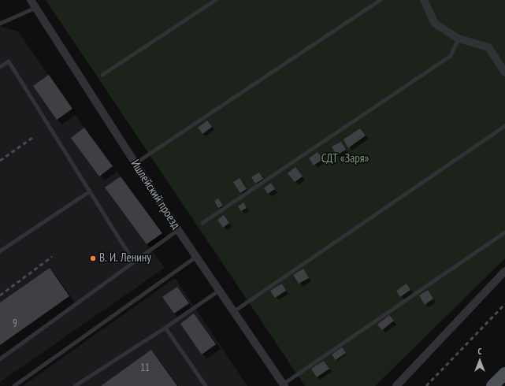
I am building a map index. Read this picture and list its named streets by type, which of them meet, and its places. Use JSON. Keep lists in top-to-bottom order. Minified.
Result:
{"streets":{"street":["Ишлейский проезд"]},"parks":["СДТ «Заря»"],"places":["В. И. Ленину"],"house_numbers":["9","11"],"north":"top"}
